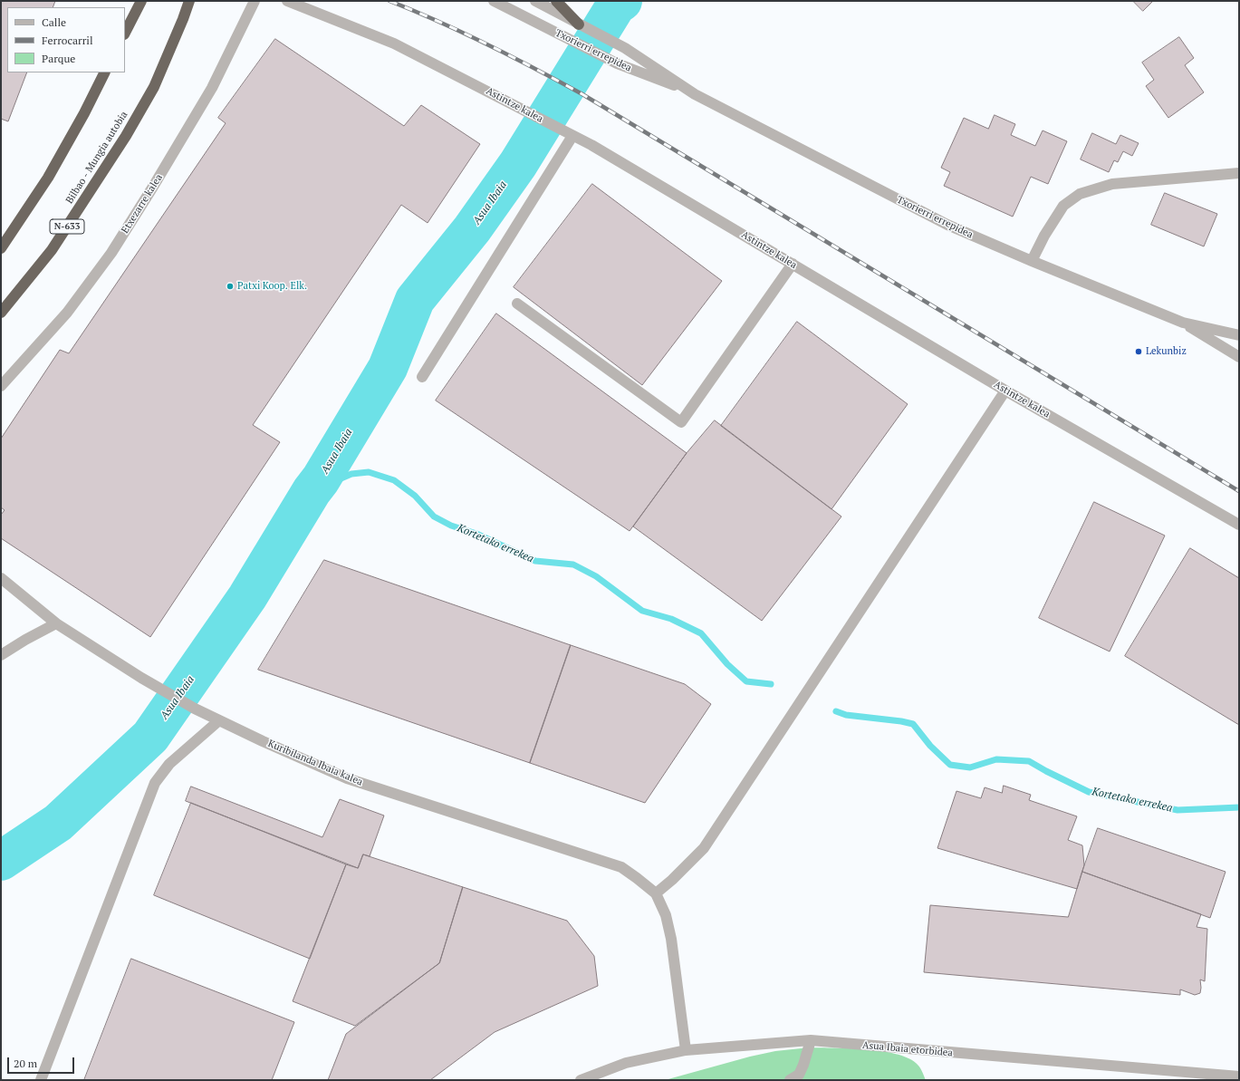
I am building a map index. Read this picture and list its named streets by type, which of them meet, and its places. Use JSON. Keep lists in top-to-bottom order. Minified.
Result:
{"streets":{"highway":["Bilbao - Mungia autobia","N-633"],"street":["Txorierri errepidea","Astintze kalea","Etxezarre kalea","Kuribilanda Ibaia kalea","Asua Ibaia etorbidea"]},"water":["Asua Ibaia","Kortetako errekea"],"places":["Patxi Koop. Elk.","Lekunbiz"],"legend":["Calle","Ferrocarril","Parque"],"scale_bar":"20 m"}
